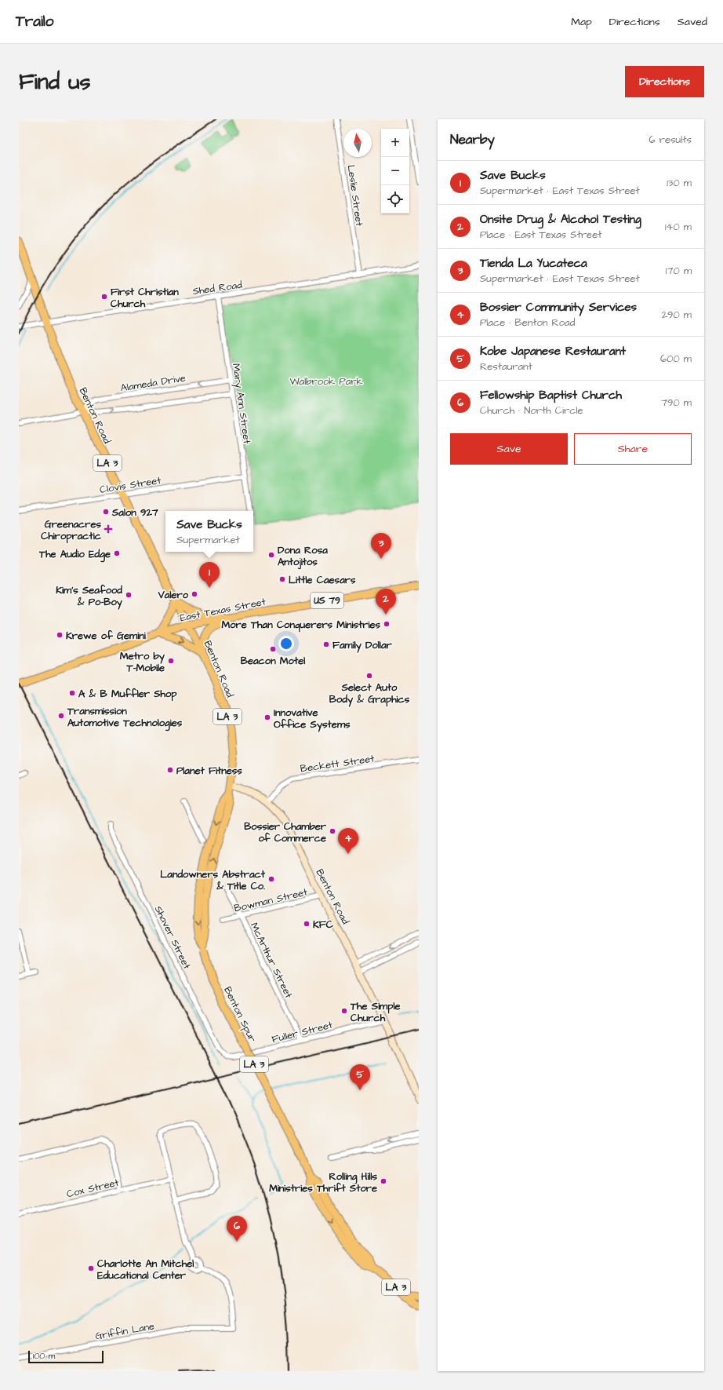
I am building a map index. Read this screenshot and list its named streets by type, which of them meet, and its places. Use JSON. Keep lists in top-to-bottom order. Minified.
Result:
{"streets":{"main road":["Benton Road","LA 3","US 79","East Texas Street","Benton Spur"],"street":["Leslie Street","Shed Road","Alameda Drive","Mary Ann Street","Clovis Street","Beckett Street","Bowman Street","Shaver Street","McArthur Street","Fuller Street","Cox Street","Griffin Lane"]},"crossings":[["Leslie Street","Shed Road"],["Shed Road","Mary Ann Street"],["Shed Road","Benton Road"],["Alameda Drive","Mary Ann Street"],["Alameda Drive","Benton Road"],["Mary Ann Street","Clovis Street"],["Benton Road","Clovis Street"],["Benton Road","East Texas Street"],["Benton Road","Beckett Street"],["Benton Road","Bowman Street"],["Benton Road","Benton Spur"],["Benton Road","Fuller Street"],["Bowman Street","McArthur Street"],["Shaver Street","Fuller Street"],["McArthur Street","Fuller Street"]],"parks":["Walbrook Park"],"places":{"other":["First Christian Church","Salon 927","The Audio Edge","Dona Rosa Antojitos","Little Caesars","Valero","Kim's Seafood & Po-Boy","More Than Conquerers Ministries","Krewe of Gemini","Family Dollar","Beacon Motel","Metro by T-Mobile","Select Auto Body & Graphics","A & B Muffler Shop","Transmission Automotive Technologies","Innovative Office Systems","Planet Fitness","Bossier Chamber of Commerce","Landowners Abstract & Title Co.","KFC","The Simple Church","Rolling Hills Ministries Thrift Store","Charlotte An Mitchel Educational Center"],"health":["Greenacres Chiropractic"]},"scale_bar":"100 m","north":"top","page":{"header":"Trailo","nav":["Map","Directions","Saved"],"buttons":["Directions",["Save","Share"]],"title":"Find us","heading":["Nearby","6 results"],"map_buttons":["+","−"],"list":[{"mark":"1","name":"Save Bucks","note":"Supermarket · East Texas Street","value":"130 m"},{"mark":"2","name":"Onsite Drug & Alcohol Testing","note":"Place · East Texas Street","value":"140 m"},{"mark":"3","name":"Tienda La Yucateca","note":"Supermarket · East Texas Street","value":"170 m"},{"mark":"4","name":"Bossier Community Services","note":"Place · Benton Road","value":"290 m"},{"mark":"5","name":"Kobe Japanese Restaurant","note":"Restaurant","value":"600 m"},{"mark":"6","name":"Fellowship Baptist Church","note":"Church · North Circle","value":"790 m"}],"popup":["Save Bucks","Supermarket"],"pins":["3","1","2","4","5","6"],"scale":"100 m"}}
